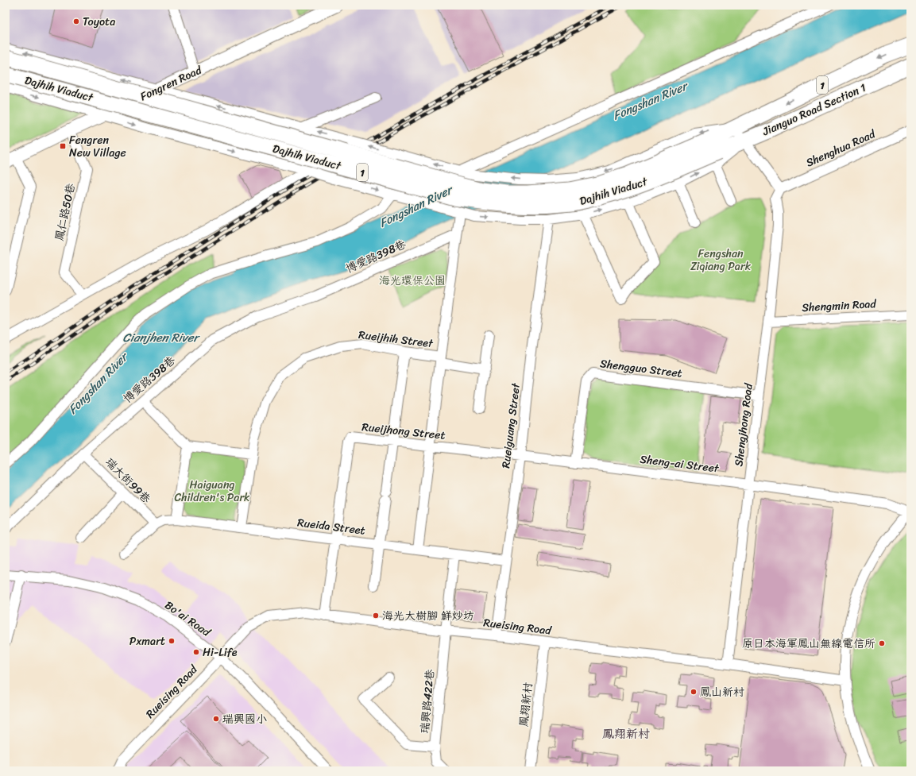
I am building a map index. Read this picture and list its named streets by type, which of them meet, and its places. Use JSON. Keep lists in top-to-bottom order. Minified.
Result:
{"streets":{"main road":["1","Dajhih Viaduct","Jianguo Road Section 1"],"street":["Fongren Road","Shenghua Road","鳳仁路50巷","博愛路398巷","Shengmin Road","Rueijhih Street","Shengguo Street","Shengjhong Road","Rueiguang Street","Rueijhong Street","Sheng-ai Street","瑞大街99巷","Rueida Street","Bo'ai Road","Rueising Road","瑞興路422巷","鳳翔新村"]},"crossings":[["Fongren Road","鳳仁路50巷"],["Dajhih Viaduct","Jianguo Road Section 1"],["Shenghua Road","Shengjhong Road"],["博愛路398巷","瑞大街99巷"],["Shengmin Road","Shengjhong Road"],["Rueijhih Street","Rueijhong Street"],["Rueijhih Street","Rueida Street"],["Shengguo Street","Shengjhong Road"],["Shengguo Street","Sheng-ai Street"],["Shengjhong Road","Sheng-ai Street"],["Shengjhong Road","Rueising Road"],["Rueiguang Street","Rueijhong Street"],["Rueiguang Street","Sheng-ai Street"],["Rueiguang Street","Rueida Street"],["Rueiguang Street","Rueising Road"],["Rueijhong Street","Sheng-ai Street"],["Rueijhong Street","Rueida Street"],["Rueijhong Street","Rueising Road"],["瑞大街99巷","Rueida Street"],["Rueida Street","瑞興路422巷"],["Bo'ai Road","Rueising Road"],["Rueising Road","瑞興路422巷"],["Rueising Road","鳳翔新村"]],"districts":["鳳翔新村"],"water":["Fongshan River","Cianjhen River"],"parks":["Fengshan Ziqiang Park","海光環保公園","Haiguang Children's Park"],"places":{"other":["Toyota","海光大樹腳 鮮炒坊","Pxmart","原日本海軍鳳山無線電信所","Hi-Life","鳳山新村","瑞興國小"],"transit":["Fengren New Village"]}}
